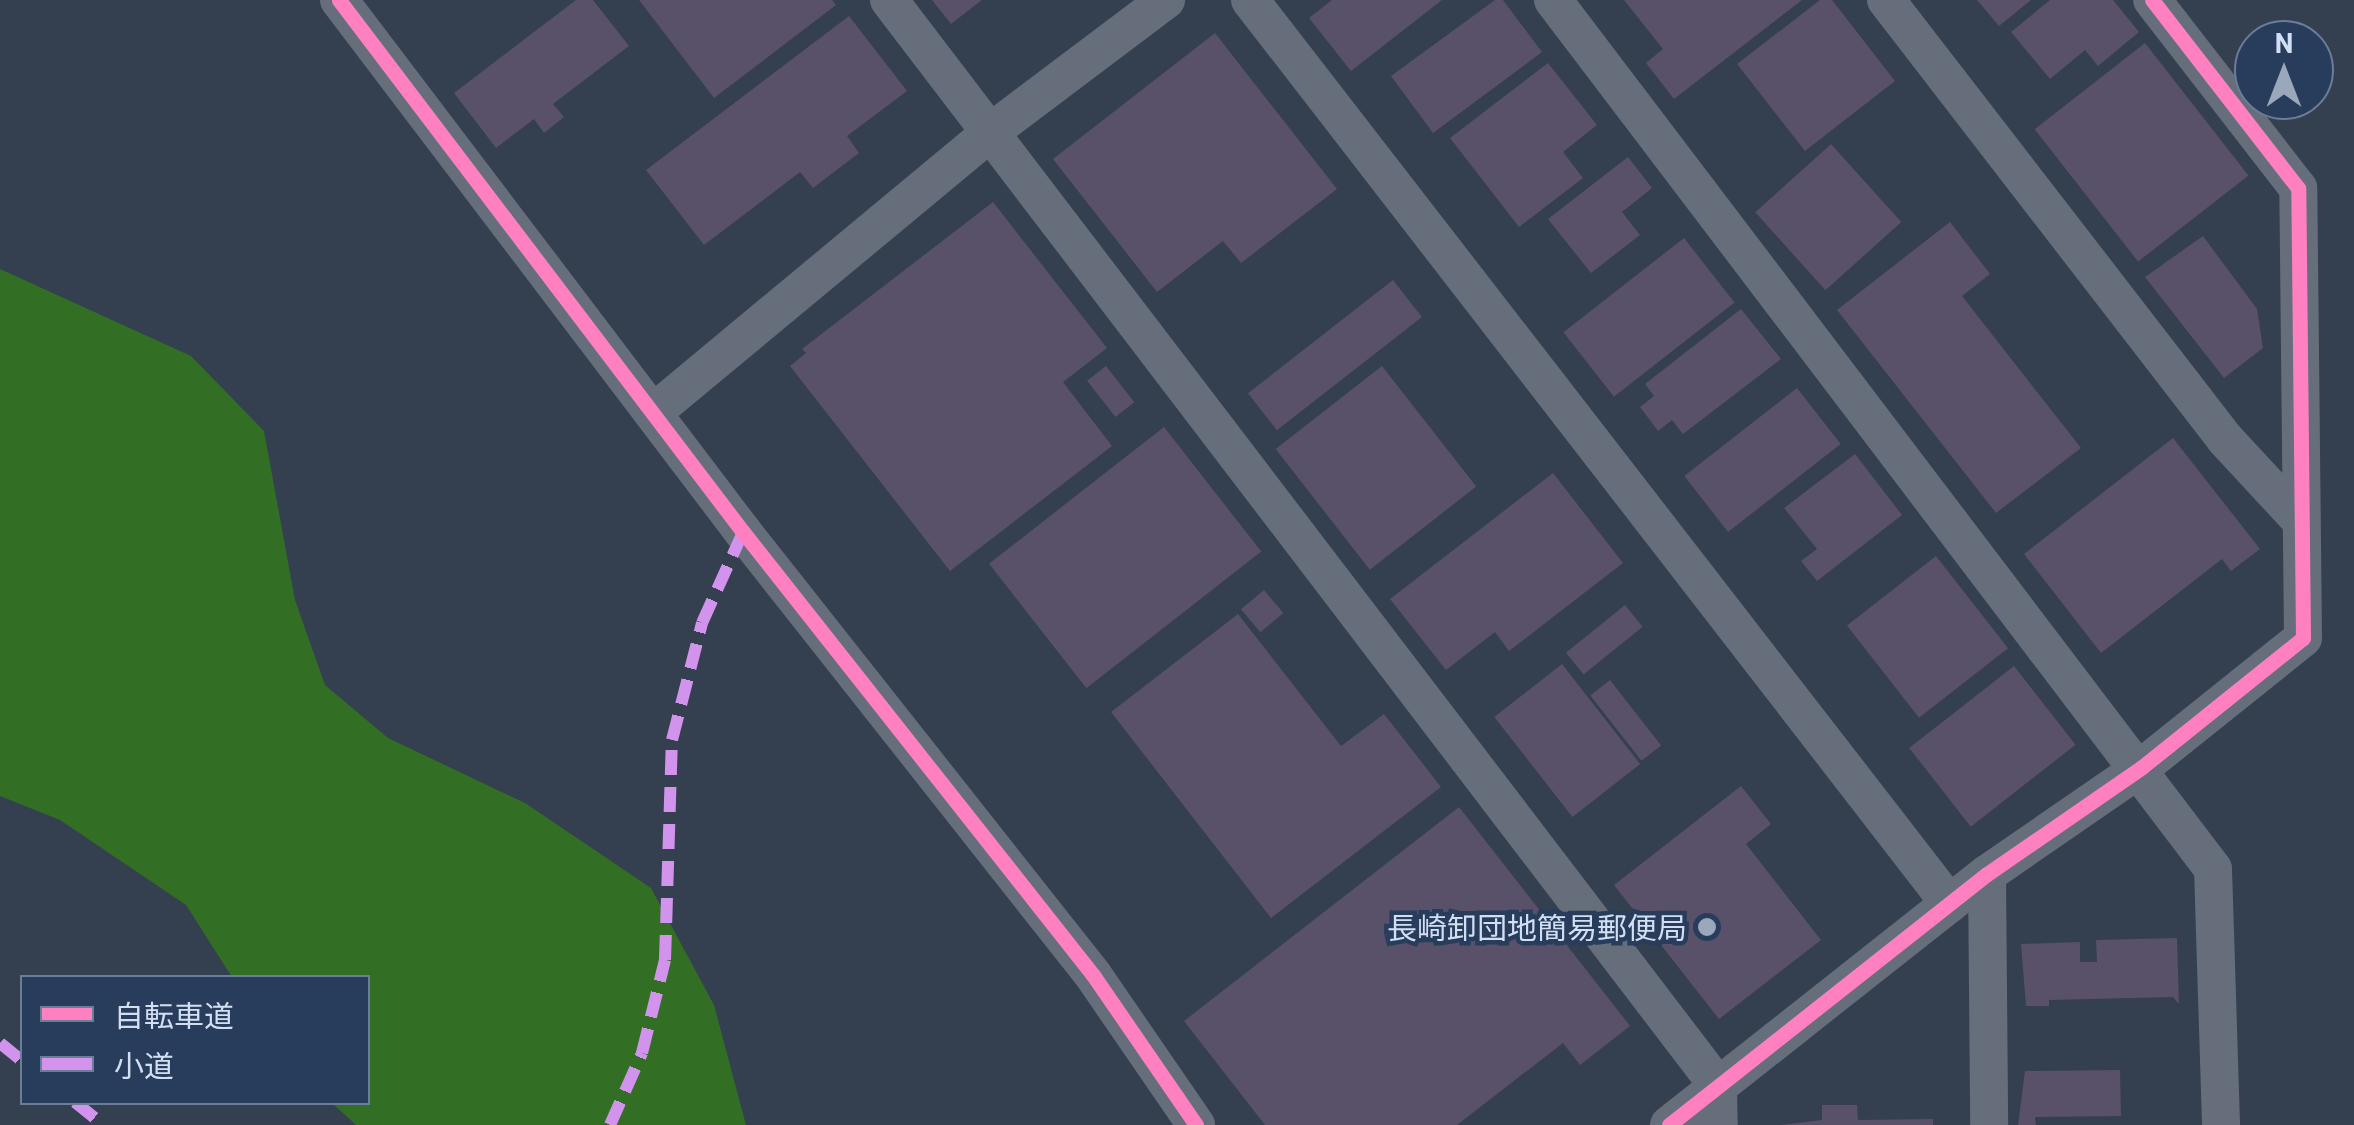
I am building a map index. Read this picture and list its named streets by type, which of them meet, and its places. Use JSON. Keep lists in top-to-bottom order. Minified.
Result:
{"places":["長崎卸団地簡易郵便局"],"legend":["自転車道","小道"],"north":"top"}
